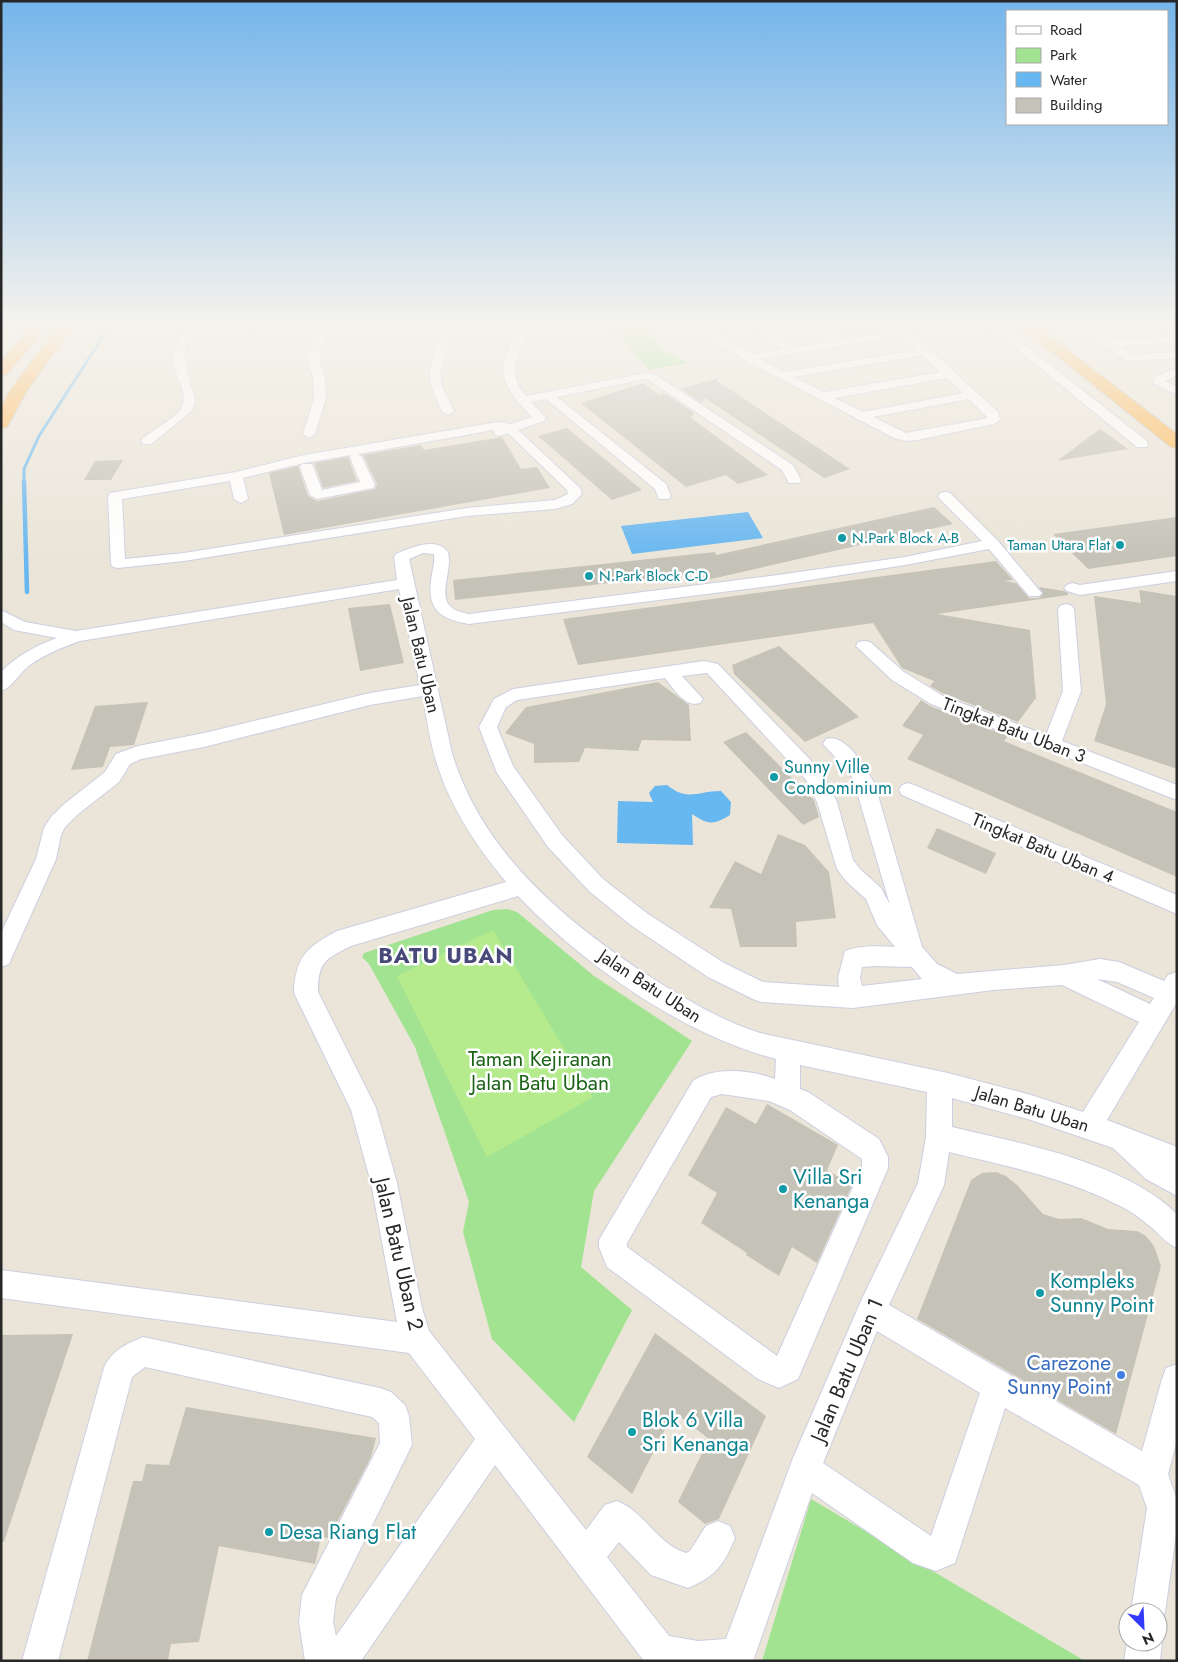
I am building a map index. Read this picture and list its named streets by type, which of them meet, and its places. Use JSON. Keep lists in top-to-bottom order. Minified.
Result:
{"streets":{"street":["Jalan Batu Uban","Tingkat Batu Uban 3","Tingkat Batu Uban 4","Jalan Batu Uban 2","Jalan Batu Uban 1"]},"crossings":[["Jalan Batu Uban","Jalan Batu Uban 2"],["Jalan Batu Uban","Jalan Batu Uban 1"],["Jalan Batu Uban 2","Jalan Batu Uban 1"]],"districts":["BATU UBAN"],"parks":["Taman Kejiranan Jalan Batu Uban"],"places":["N.Park Block A-B","Taman Utara Flat","N.Park Block C-D","Sunny Ville Condominium","Villa Sri Kenanga","Kompleks Sunny Point","Carezone Sunny Point","Blok 6 Villa Sri Kenanga","Desa Riang Flat"],"legend":["Road","Park","Water","Building"],"north":"bottom right"}
